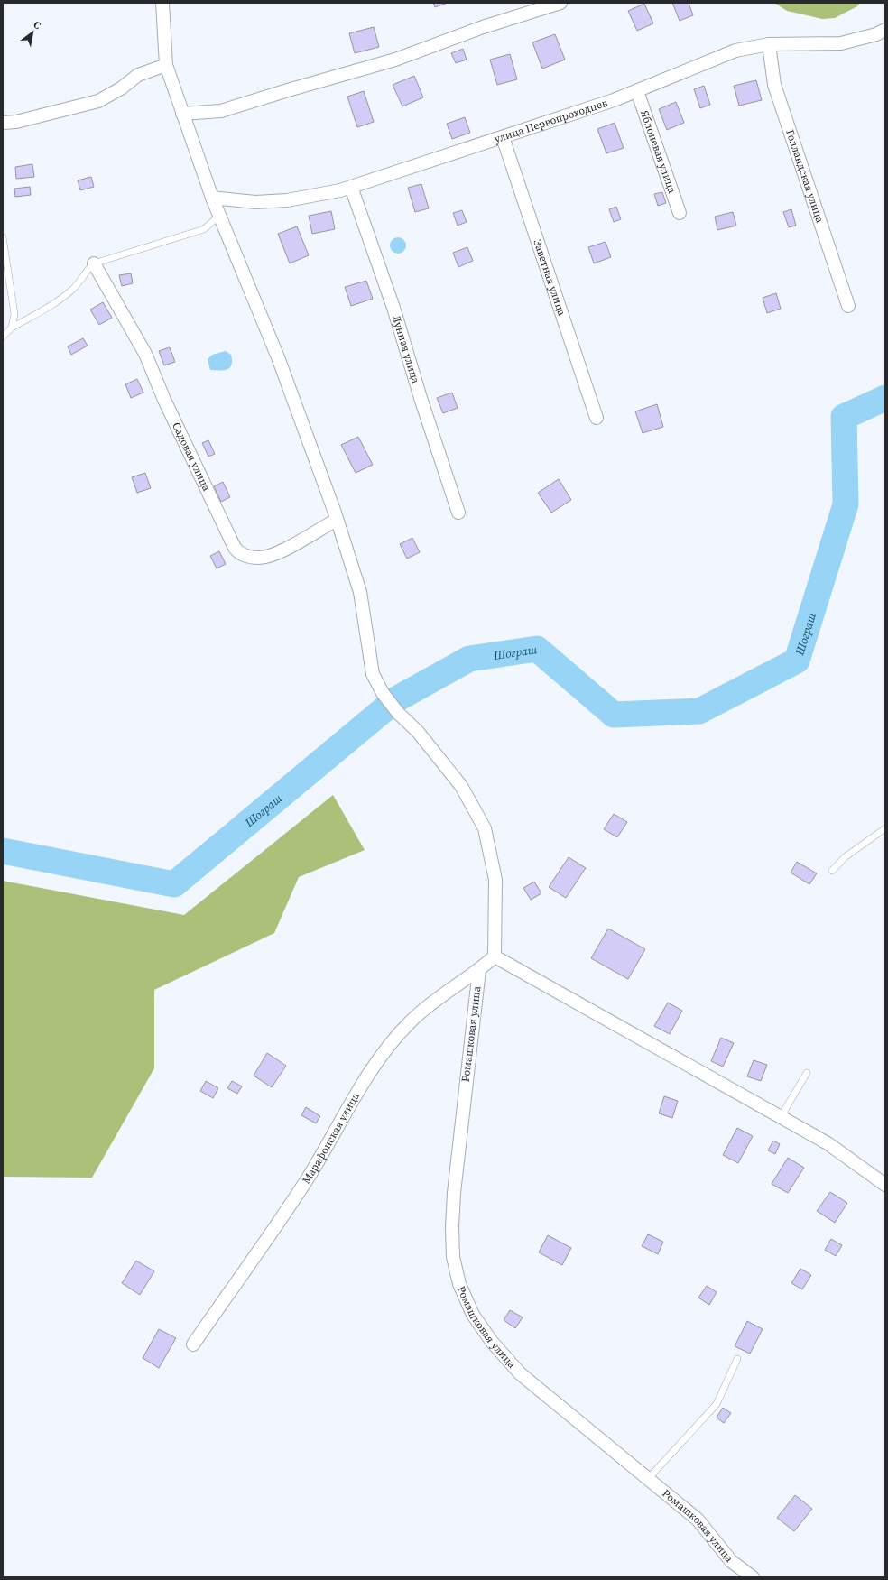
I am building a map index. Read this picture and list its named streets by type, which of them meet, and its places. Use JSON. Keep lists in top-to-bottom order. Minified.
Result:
{"streets":{"street":["улица Первопроходцев","Яблоневая улица","Голландская улица","Заветная улица","Лунная улица","Садовая улица","Ромашковая улица","Марафонская улица"]},"crossings":[["улица Первопроходцев","Яблоневая улица"],["улица Первопроходцев","Голландская улица"],["улица Первопроходцев","Заветная улица"],["улица Первопроходцев","Лунная улица"],["Ромашковая улица","Марафонская улица"]],"water":["Шограш"],"north":"top right"}
